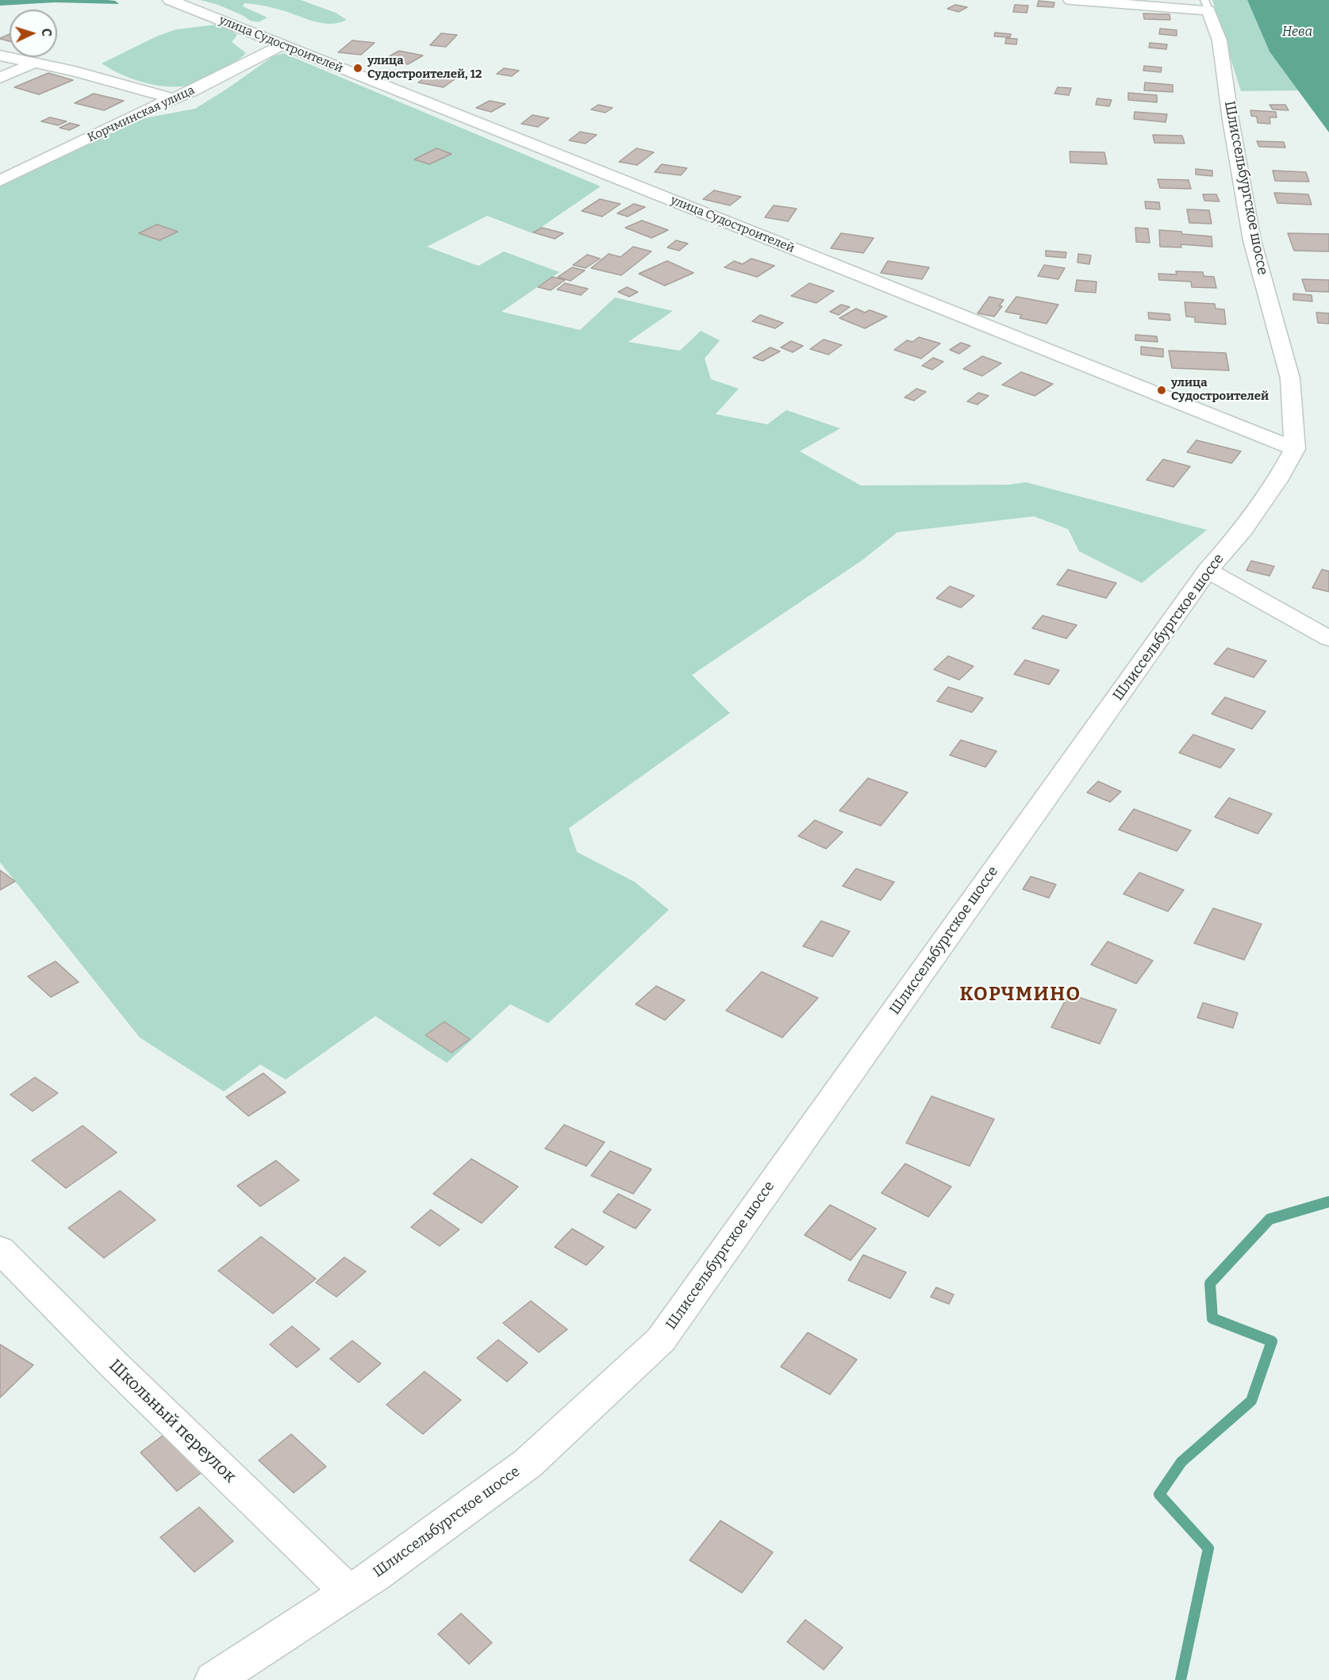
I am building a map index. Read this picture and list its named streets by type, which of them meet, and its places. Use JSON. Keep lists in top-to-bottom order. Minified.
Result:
{"streets":{"street":["улица Судостроителей","Корчминская улица","Шлиссельбургское шоссе","Школьный переулок"]},"crossings":[["улица Судостроителей","Корчминская улица"],["улица Судостроителей","Шлиссельбургское шоссе"],["Шлиссельбургское шоссе","Школьный переулок"]],"districts":["КОРЧМИНО"],"water":["Нева"],"places":["улица Судостроителей, 12","улица Судостроителей"],"north":"right"}
